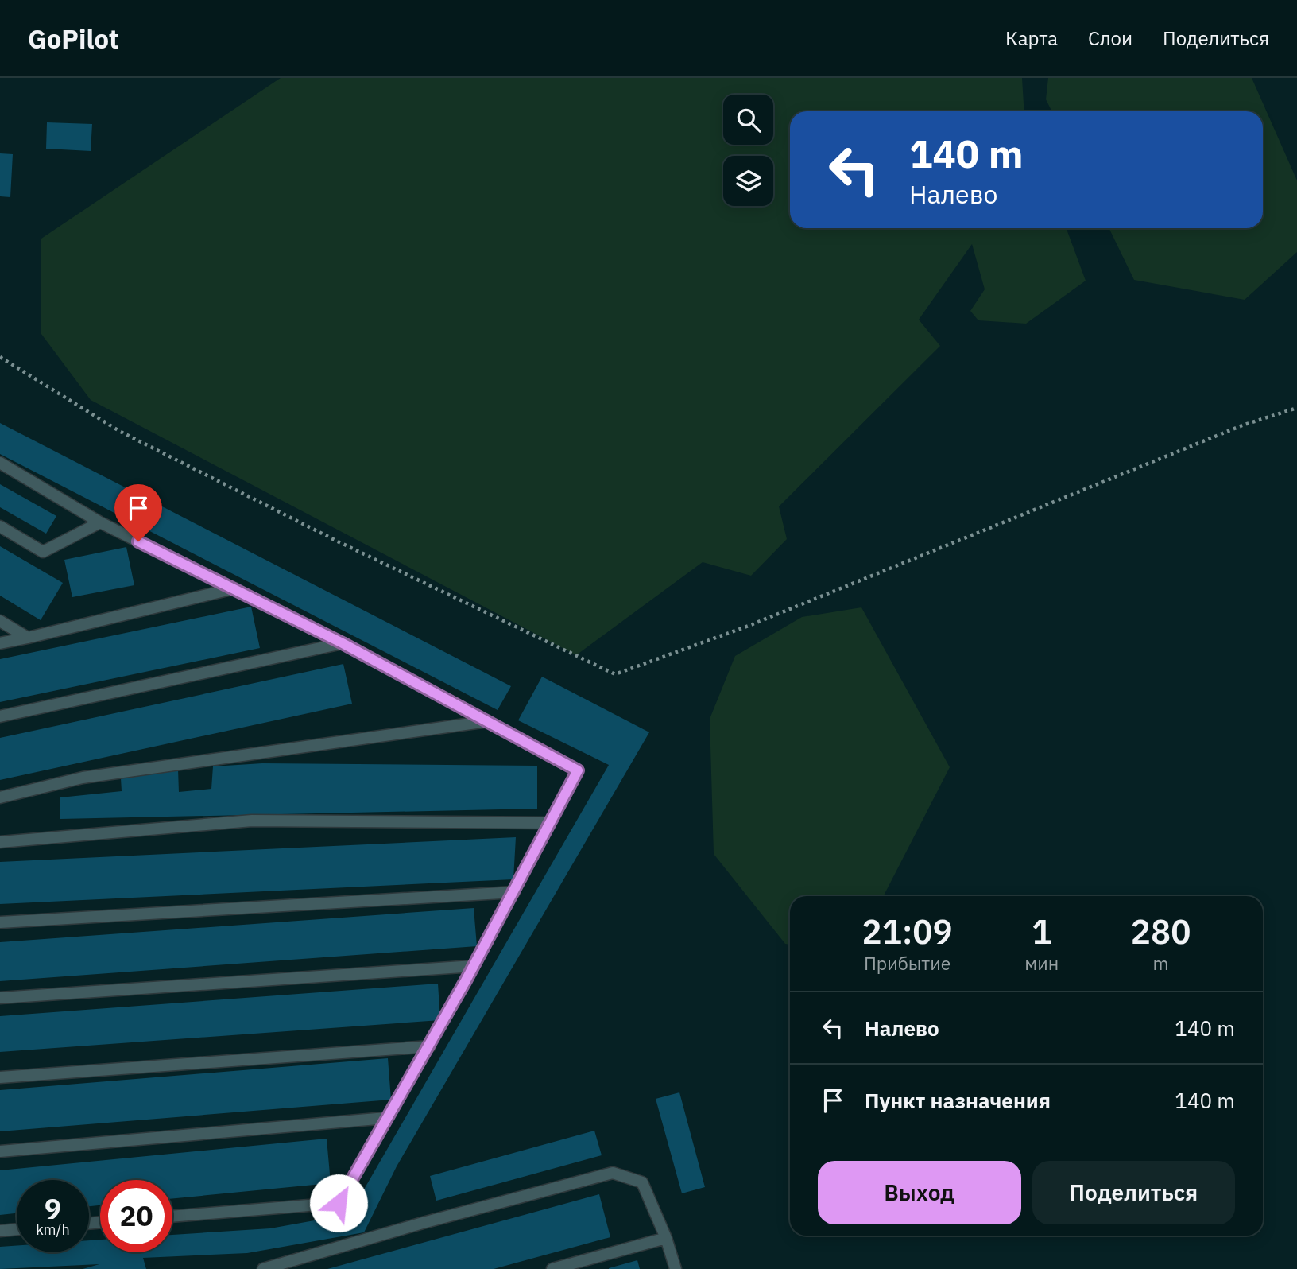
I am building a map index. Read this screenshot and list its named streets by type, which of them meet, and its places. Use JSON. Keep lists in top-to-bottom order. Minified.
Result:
{"page":{"header":"GoPilot","nav":["Карта","Слои","Поделиться"],"turn":["140 m","Налево"],"eta":["21:09","Прибытие","1","мин","280","m"],"list":[{"name":"Налево","value":"140 m"},{"name":"Пункт назначения","value":"140 m"}],"buttons":["Выход","Поделиться"],"speed":"9 km/h","limit":"20"}}
